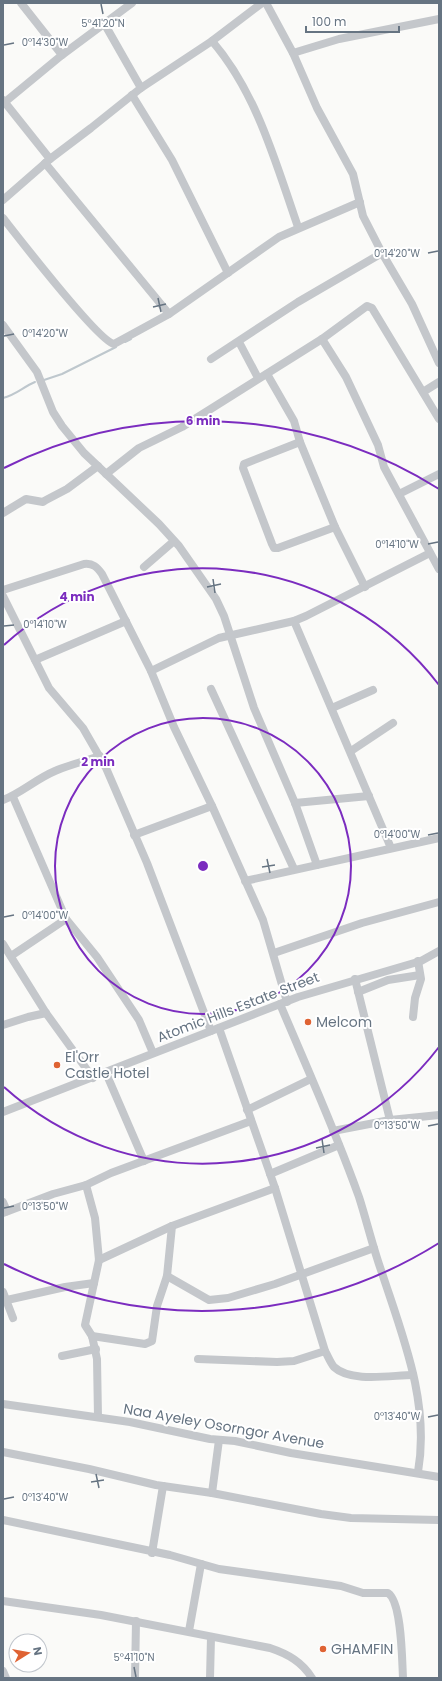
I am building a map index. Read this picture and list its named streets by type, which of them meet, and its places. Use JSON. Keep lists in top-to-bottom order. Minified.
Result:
{"streets":{"street":["Atomic Hills Estate Street","Naa Ayeley Osorngor Avenue"]},"places":["Melcom","El'Orr Castle Hotel","GHAMFIN"],"scale_bar":"100 m","north":"right","coordinates":["5°41'20\"N","0°14'30\"W","0°14'20\"W","0°14'10\"W","0°14'00\"W","0°13'50\"W","0°13'40\"W","5°41'10\"N"],"rings":["6 min","4 min","2 min"]}
